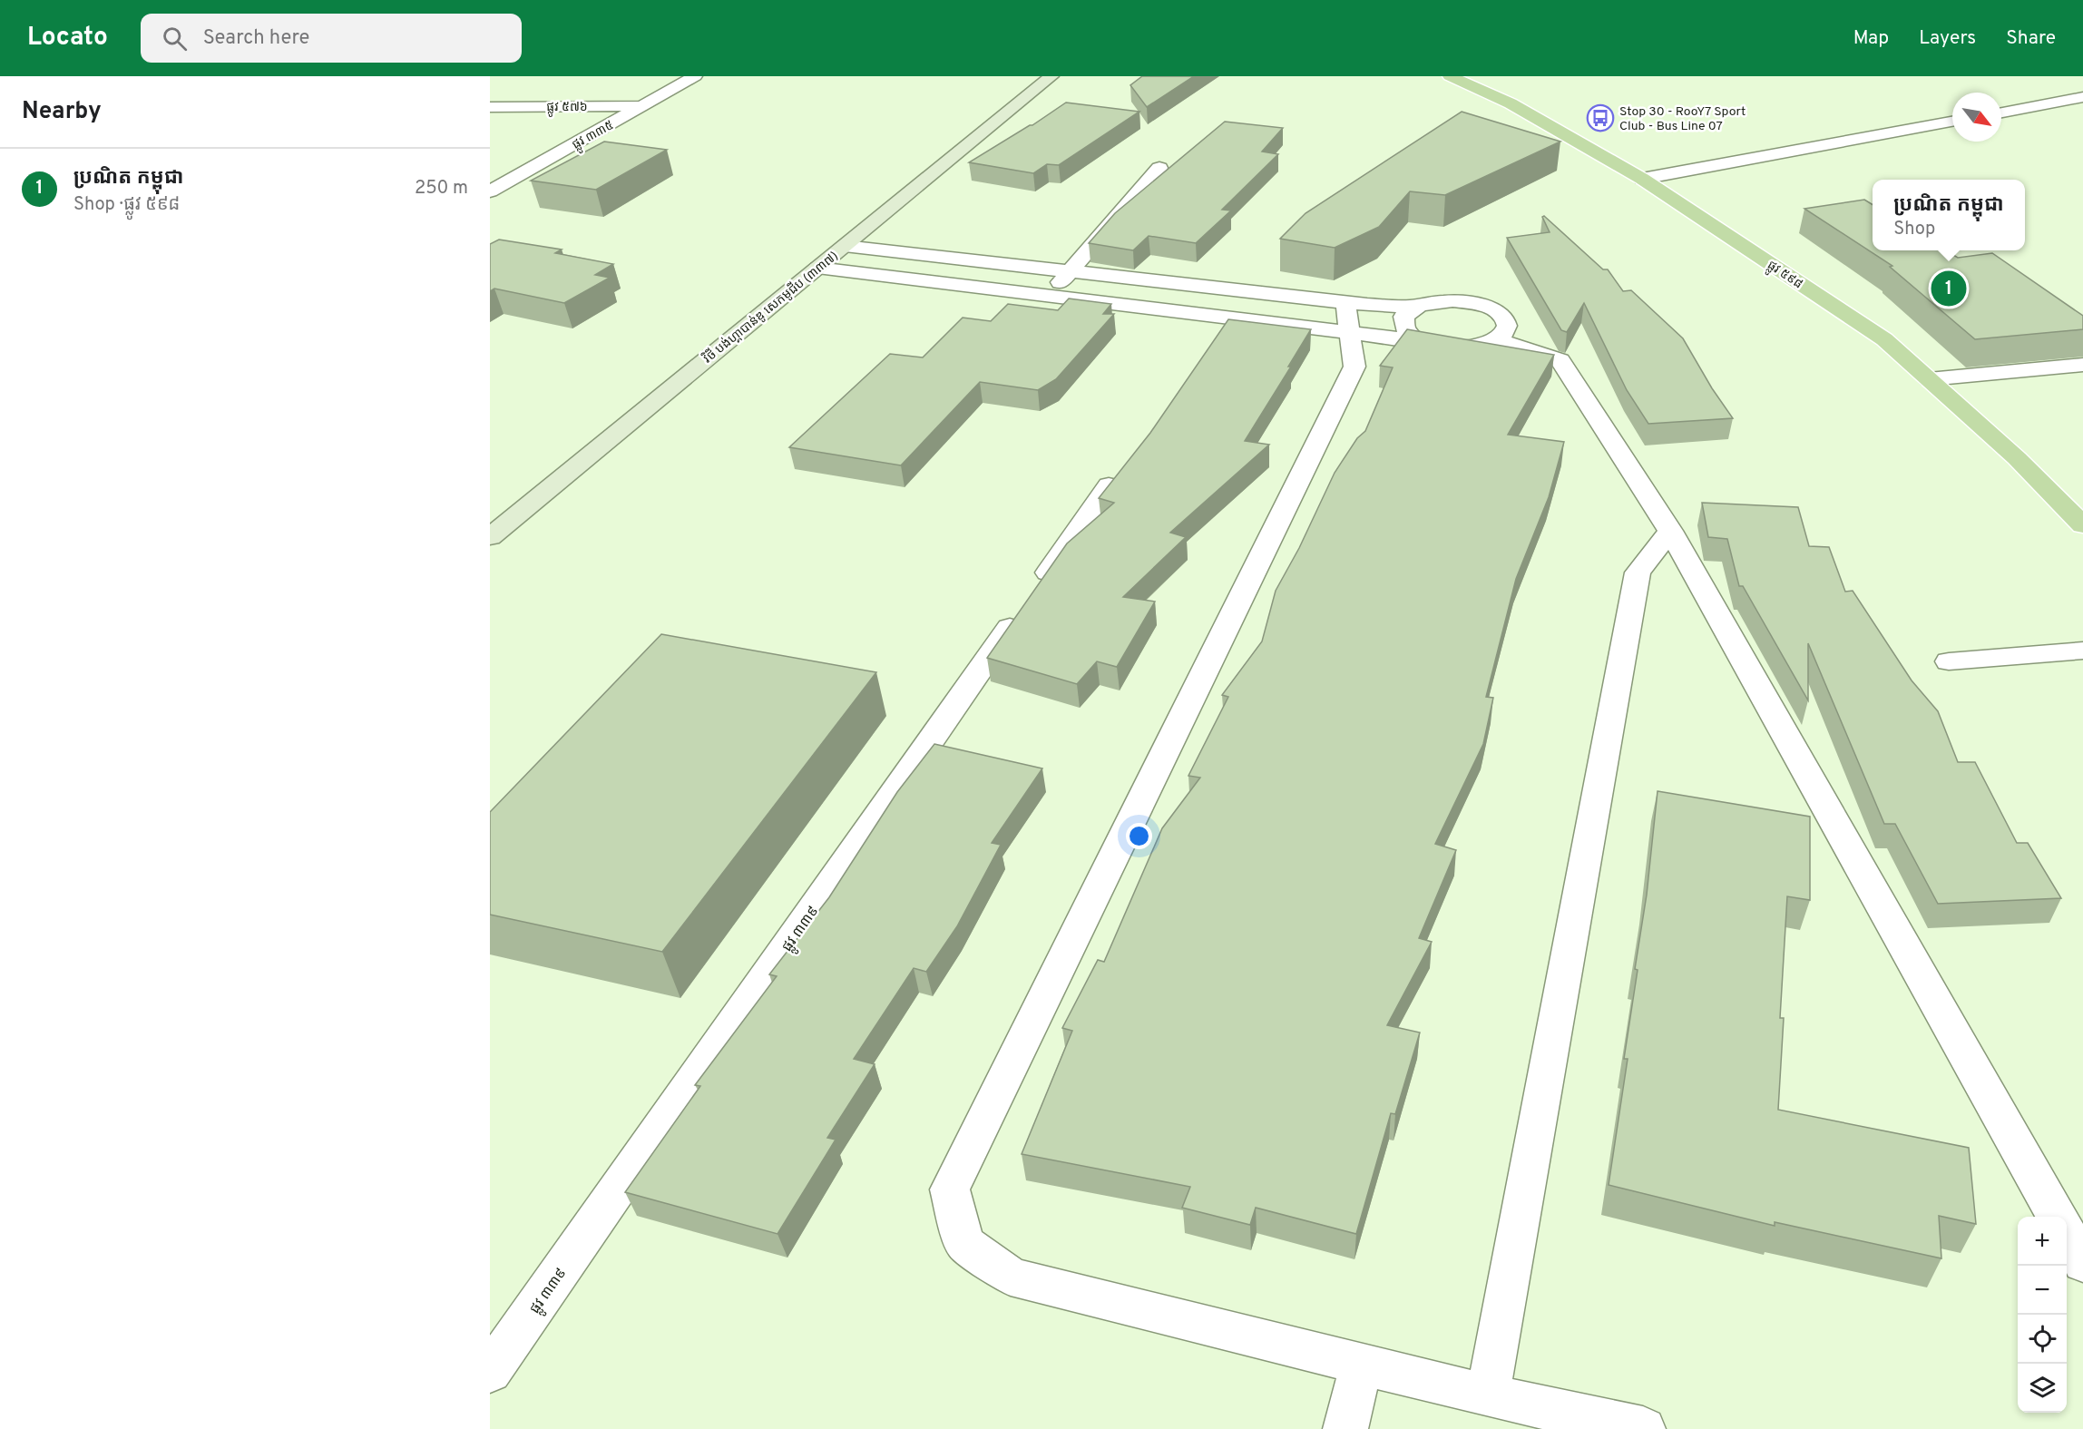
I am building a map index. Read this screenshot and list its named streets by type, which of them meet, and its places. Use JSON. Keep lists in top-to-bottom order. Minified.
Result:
{"streets":{"main road":["ផ្លូវ ៥៩៨"],"street":["ផ្លូវ ៥៧៦","ផ្លូវ ៣៣៥","វិថី បង់ហ្គាបាន់ឌូ សេកមូជីប (៣៣៧)","ផ្លូវ ៣៣៩"]},"crossings":[["ផ្លូវ ៥៧៦","ផ្លូវ ៣៣៥"]],"places":{"bus stop":["Stop 30 - RooY7 Sport Club - Bus Line 07"]},"north":"bottom right","page":{"header":"Locato","search":"Search here","nav":["Map","Layers","Share"],"heading":"Nearby","list":[{"mark":"1","name":"ប្រណិត កម្ពុជា","note":"Shop · ផ្លូវ ៥៩៨","value":"250 m"}],"popup":["ប្រណិត កម្ពុជា","Shop"],"pins":"1","map_buttons":["+","−"]}}
